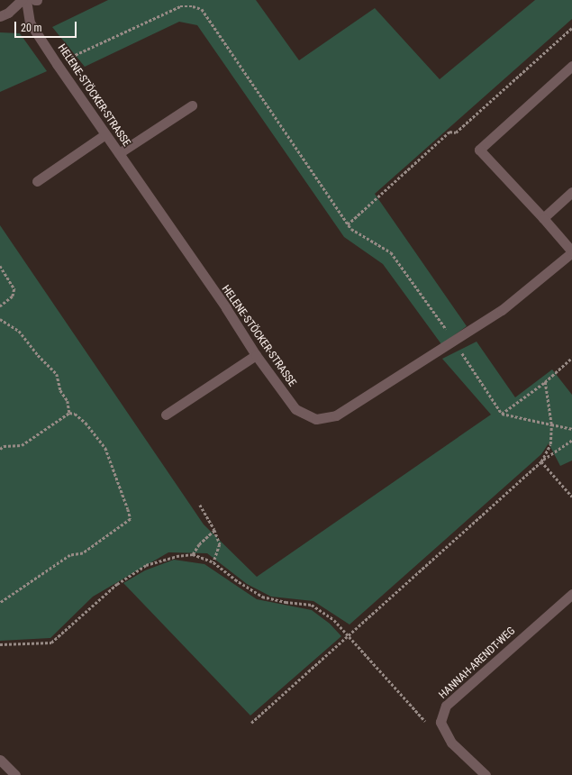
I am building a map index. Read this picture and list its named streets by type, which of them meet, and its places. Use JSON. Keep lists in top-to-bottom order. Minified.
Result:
{"streets":{"street":["HELENE-STÖCKER-STRASSE","HANNAH-ARENDT-WEG"]},"scale_bar":"20 m"}
